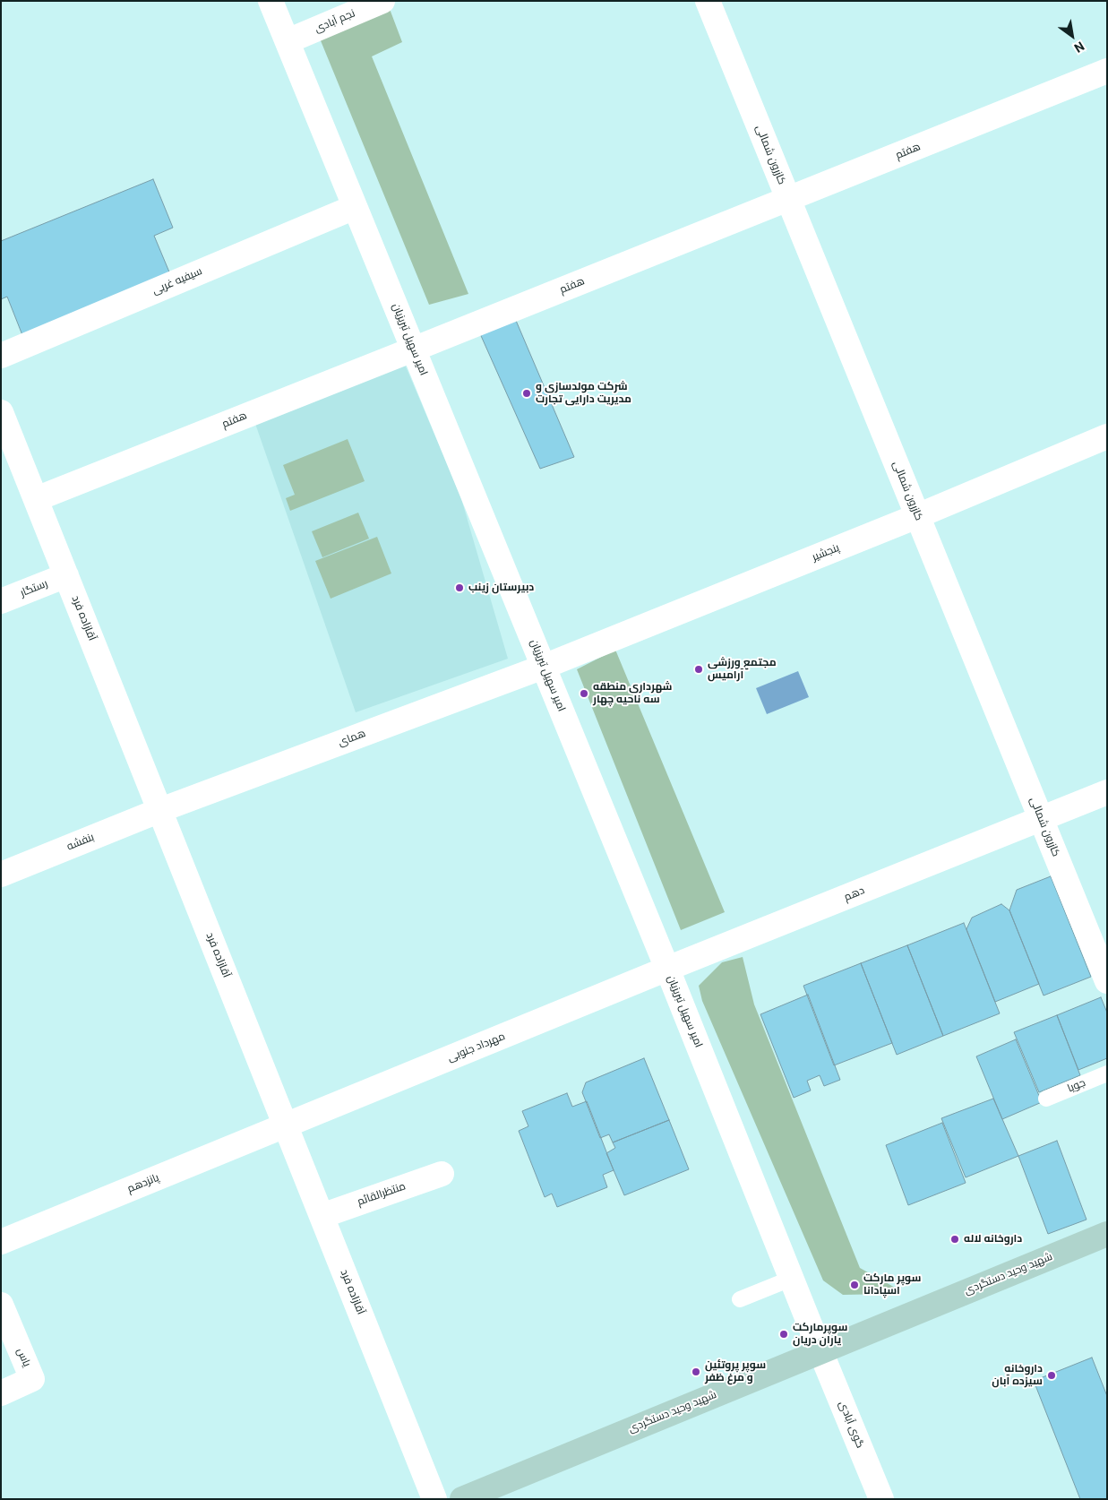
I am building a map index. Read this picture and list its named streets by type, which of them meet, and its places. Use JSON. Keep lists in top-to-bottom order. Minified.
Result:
{"streets":{"main road":["شهید وحید دستگردی"],"street":["نجم آبادی","هفتم","کازرون شمالی","سیفیه غربی","امیر سهیل تبریزیان","پنجشیر","رستگار","آقازاده فرد","همای","بنفشه","دهم","مهرداد جنوبی","پانزدهم","منتظرالقائم","یاس","گوی آبادی"],"lane":["جویا"]},"crossings":[["نجم آبادی","امیر سهیل تبریزیان"],["هفتم","کازرون شمالی"],["هفتم","امیر سهیل تبریزیان"],["هفتم","آقازاده فرد"],["کازرون شمالی","پنجشیر"],["کازرون شمالی","دهم"],["سیفیه غربی","امیر سهیل تبریزیان"],["امیر سهیل تبریزیان","پنجشیر"],["امیر سهیل تبریزیان","همای"],["امیر سهیل تبریزیان","دهم"],["امیر سهیل تبریزیان","مهرداد جنوبی"],["امیر سهیل تبریزیان","شهید وحید دستگردی"],["امیر سهیل تبریزیان","گوی آبادی"],["پنجشیر","همای"],["رستگار","آقازاده فرد"],["آقازاده فرد","همای"],["آقازاده فرد","بنفشه"],["آقازاده فرد","مهرداد جنوبی"],["آقازاده فرد","پانزدهم"],["آقازاده فرد","منتظرالقائم"],["همای","بنفشه"],["دهم","مهرداد جنوبی"],["مهرداد جنوبی","پانزدهم"],["شهید وحید دستگردی","گوی آبادی"]],"places":["شرکت مولدسازی و مدیریت دارایی تجارت","دبیرستان زینب","مجتمع ورزشی آرامیس","شهرداری منطقه سه ناحیه چهار","داروخانه لاله","سوپر مارکت اسپادانا","سوپرمارکت یاران دریان","سوپر پروتئین و مرغ ظفر","داروخانه سیزده آبان"],"north":"bottom right"}
